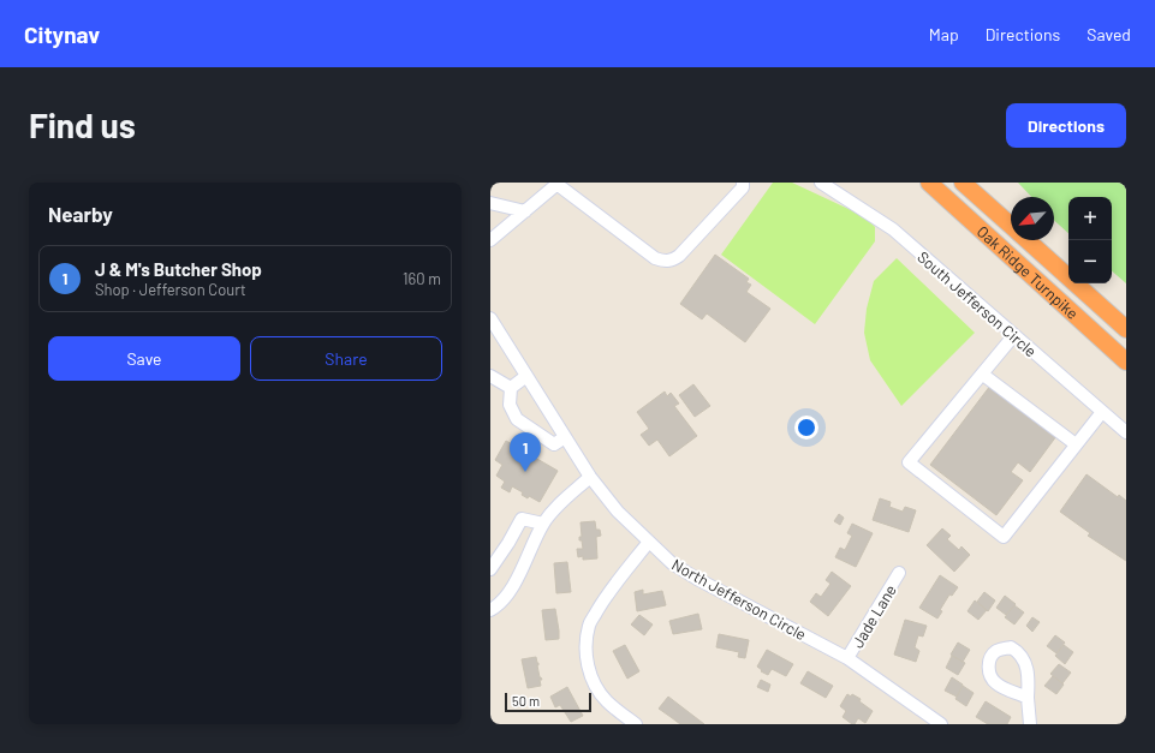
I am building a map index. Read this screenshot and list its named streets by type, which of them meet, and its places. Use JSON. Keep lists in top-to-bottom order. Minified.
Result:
{"streets":{"highway":["Oak Ridge Turnpike"],"street":["South Jefferson Circle","North Jefferson Circle","Jade Lane"]},"crossings":[["North Jefferson Circle","Jade Lane"]],"scale_bar":"50 m","north":"bottom left","page":{"header":"Citynav","nav":["Map","Directions","Saved"],"buttons":["Directions",["Save","Share"]],"title":"Find us","heading":"Nearby","map_buttons":["+","−"],"list":[{"mark":"1","name":"J & M's Butcher Shop","note":"Shop · Jefferson Court","value":"160 m"}],"pins":"1","scale":"50 m"}}
